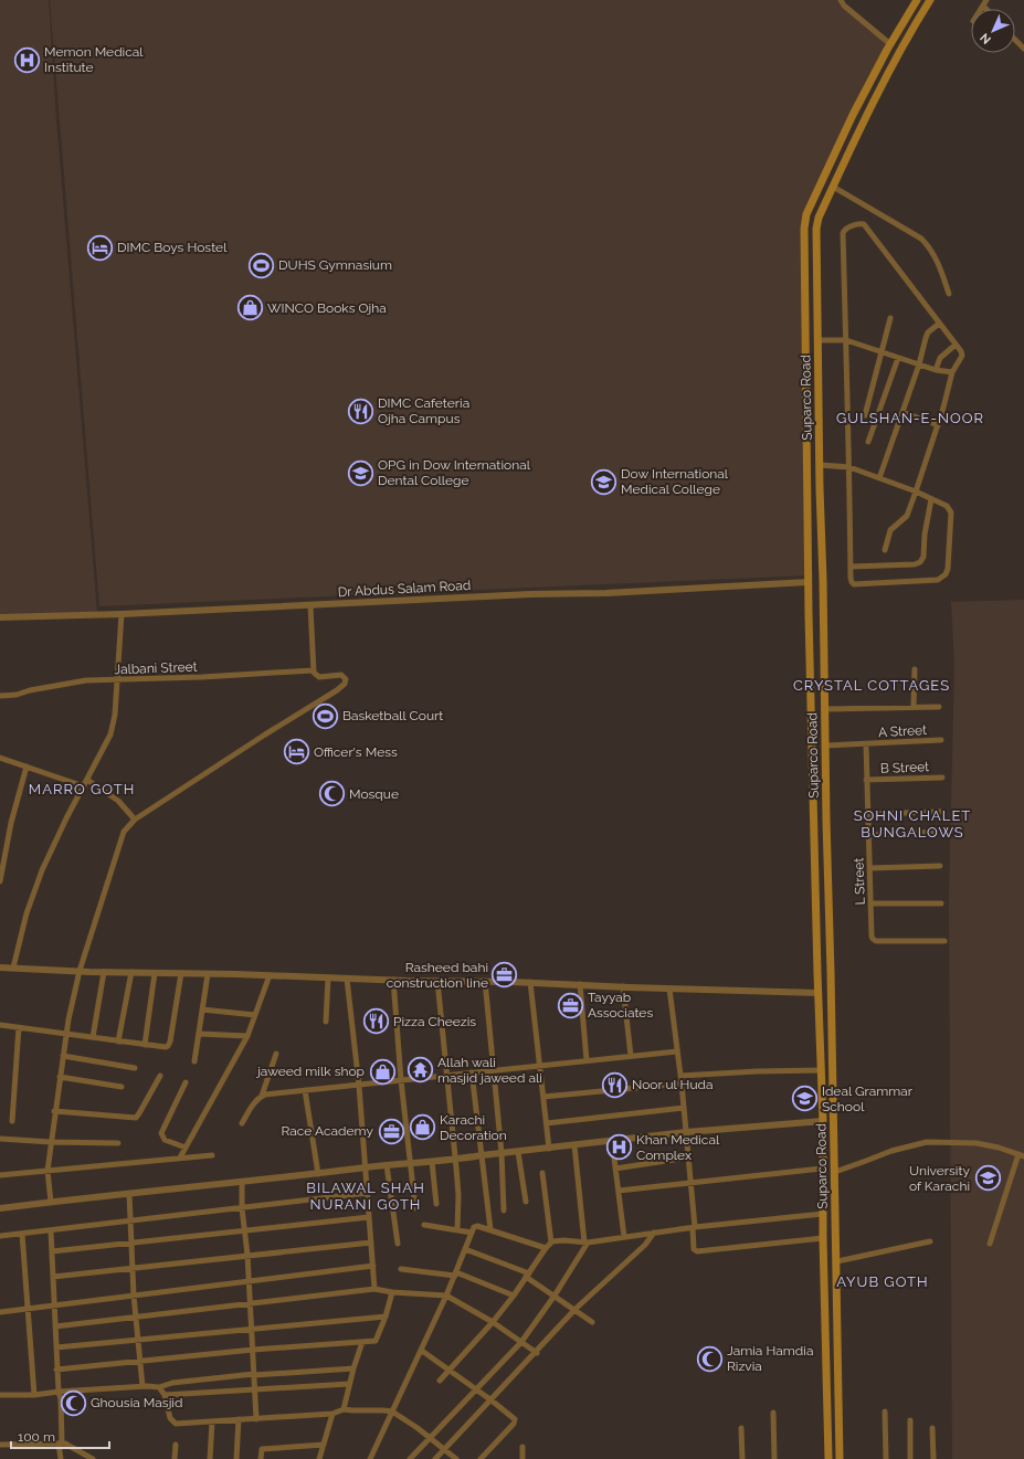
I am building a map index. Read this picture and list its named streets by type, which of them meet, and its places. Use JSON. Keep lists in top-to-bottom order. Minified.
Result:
{"streets":{"main road":["Suparco Road"],"street":["Dr Abdus Salam Road","Jalbani Street","A Street","B Street","L Street"]},"crossings":[["Suparco Road","Dr Abdus Salam Road"],["Suparco Road","A Street"],["A Street","L Street"],["B Street","L Street"]],"districts":["GULSHAN-E-NOOR","CRYSTAL COTTAGES","MARRO GOTH","SOHNI CHALET BUNGALOWS","BILAWAL SHAH NURANI GOTH","AYUB GOTH"],"places":{"hospital":["Memon Medical Institute","Khan Medical Complex"],"hotel":["DIMC Boys Hostel","Officer's Mess"],"sports":["DUHS Gymnasium","Basketball Court"],"shop":["WINCO Books Ojha","jaweed milk shop","Karachi Decoration"],"restaurant":["DIMC Cafeteria Ojha Campus","Pizza Cheezis","Noor ul Huda"],"school or university":["OPG in Dow International Dental College","Dow International Medical College","Ideal Grammar School","University of Karachi"],"mosque":["Mosque","Jamia Hamdia Rizvia","Ghousia Masjid"],"office":["Rasheed bahi construction line","Tayyab Associates","Race Academy"],"temple":["Allah wali masjid jaweed ali"]},"scale_bar":"100 m","north":"bottom left"}
